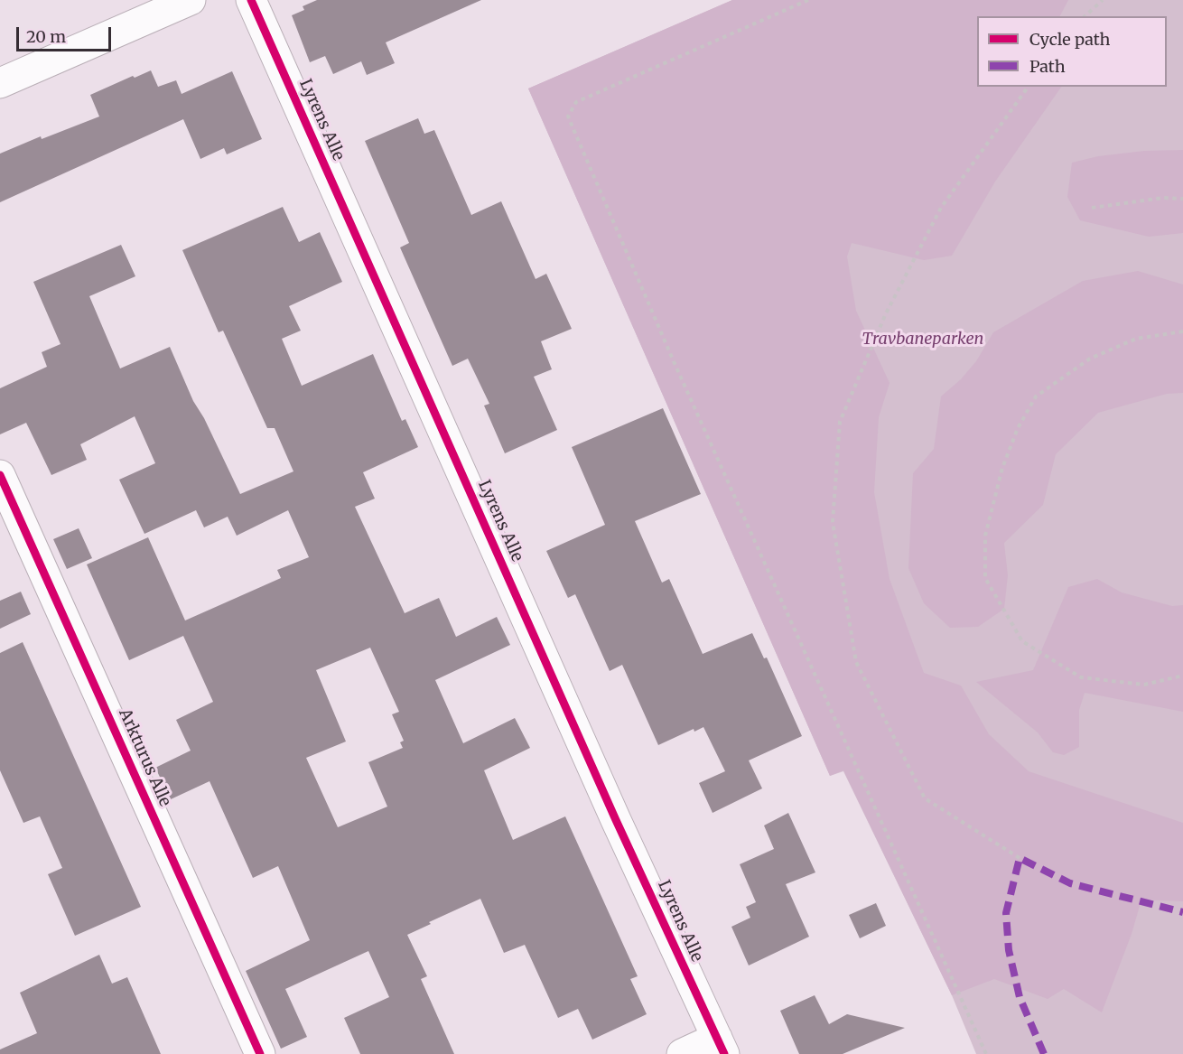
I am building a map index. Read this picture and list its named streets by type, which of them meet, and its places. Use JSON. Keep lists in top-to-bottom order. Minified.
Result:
{"streets":{"street":["Lyrens Alle","Arkturus Alle"]},"parks":["Travbaneparken"],"legend":["Cycle path","Path"],"scale_bar":"20 m"}
